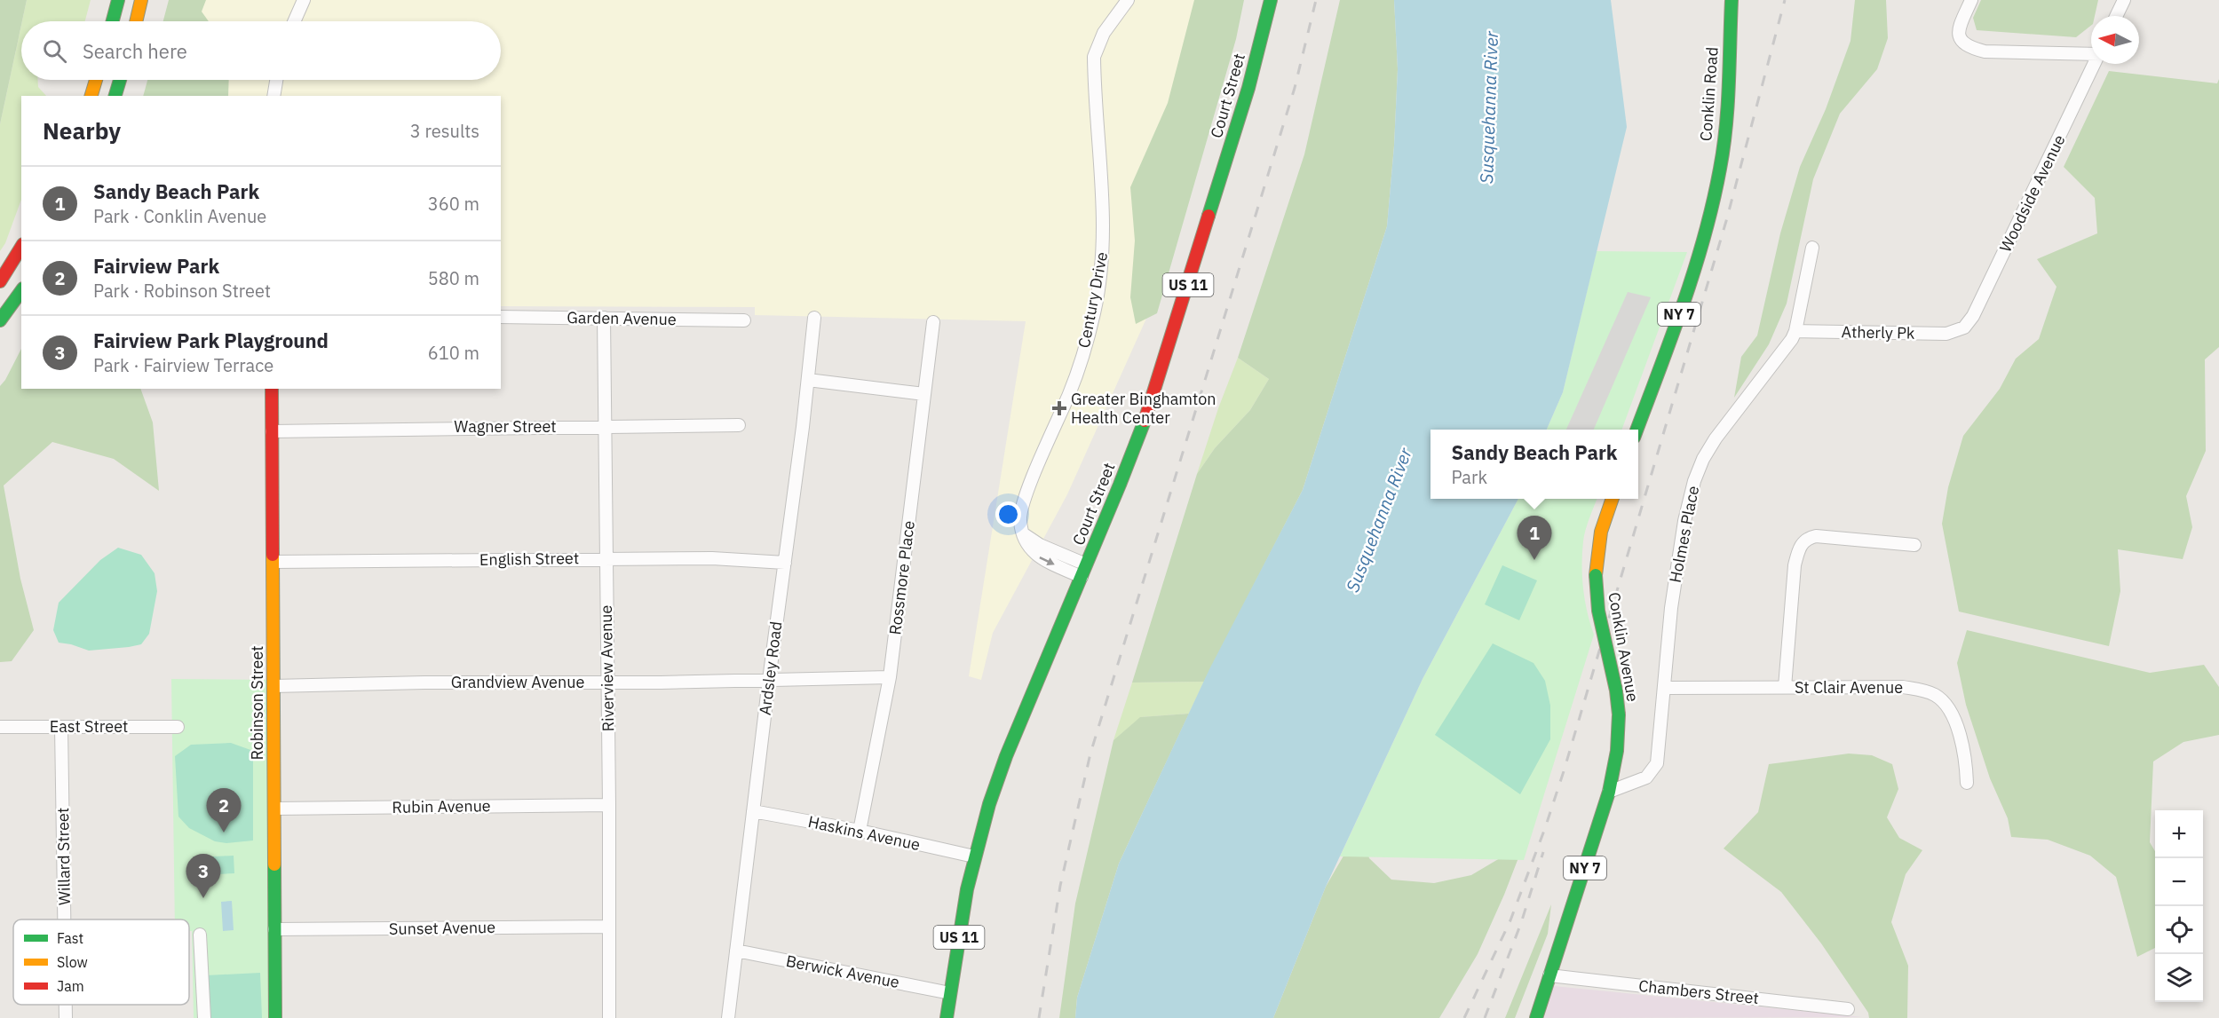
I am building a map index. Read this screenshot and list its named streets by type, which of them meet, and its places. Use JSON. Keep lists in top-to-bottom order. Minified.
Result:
{"streets":{"main road":["Conklin Road","Court Street","US 11","NY 7","Conklin Avenue","Robinson Street"],"street":["Woodside Avenue","Century Drive","Garden Avenue","Atherly Pk","Wagner Street","Holmes Place","English Street","Rossmore Place","Riverview Avenue","Ardsley Road","Grandview Avenue","St Clair Avenue","East Street","Rubin Avenue","Haskins Avenue","Willard Street","Sunset Avenue","Berwick Avenue","Chambers Street"]},"crossings":[["Court Street","Century Drive"],["Court Street","Haskins Avenue"],["Court Street","Berwick Avenue"],["Woodside Avenue","Atherly Pk"],["Garden Avenue","Riverview Avenue"],["Atherly Pk","Holmes Place"],["Wagner Street","Riverview Avenue"],["Wagner Street","Robinson Street"],["Holmes Place","Conklin Avenue"],["Holmes Place","St Clair Avenue"],["English Street","Riverview Avenue"],["English Street","Ardsley Road"],["English Street","Robinson Street"],["Rossmore Place","Grandview Avenue"],["Rossmore Place","Haskins Avenue"],["Conklin Avenue","Chambers Street"],["Riverview Avenue","Grandview Avenue"],["Riverview Avenue","Rubin Avenue"],["Riverview Avenue","Sunset Avenue"],["Ardsley Road","Grandview Avenue"],["Ardsley Road","Haskins Avenue"],["Ardsley Road","Berwick Avenue"],["Grandview Avenue","Robinson Street"],["Robinson Street","Rubin Avenue"],["Robinson Street","Sunset Avenue"],["East Street","Willard Street"]],"water":["Susquehanna River"],"places":{"health":["Greater Binghamton Health Center"]},"legend":["Fast","Slow","Jam"],"north":"left","page":{"search":"Search here","heading":["Nearby","3 results"],"list":[{"mark":"1","name":"Sandy Beach Park","note":"Park · Conklin Avenue","value":"360 m"},{"mark":"2","name":"Fairview Park","note":"Park · Robinson Street","value":"580 m"},{"mark":"3","name":"Fairview Park Playground","note":"Park · Fairview Terrace","value":"610 m"}],"popup":["Sandy Beach Park","Park"],"pins":["1","2","3"],"map_buttons":["+","−"]}}
